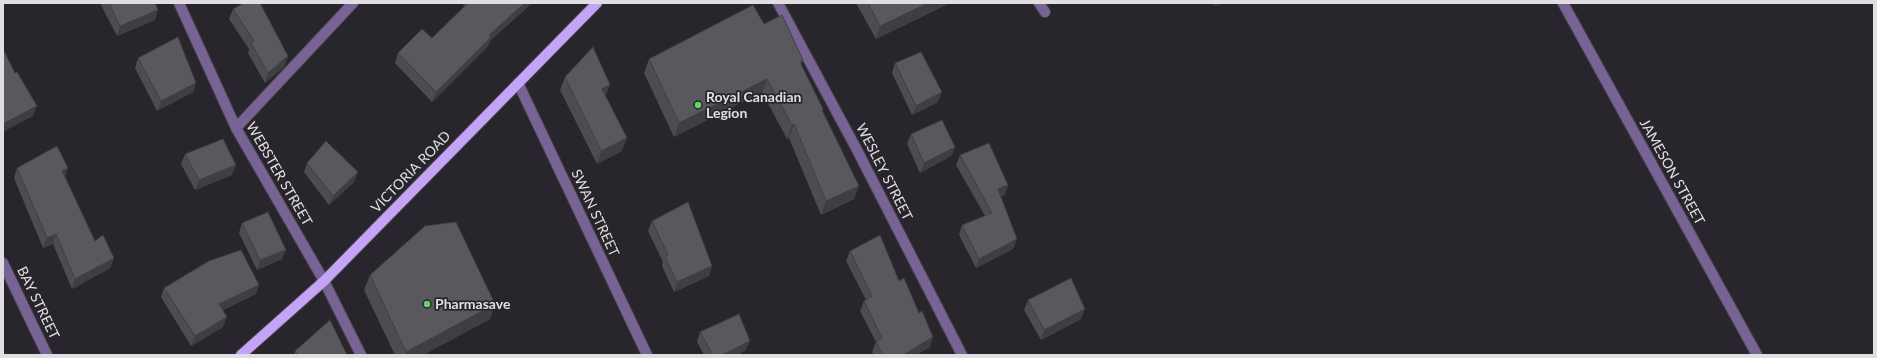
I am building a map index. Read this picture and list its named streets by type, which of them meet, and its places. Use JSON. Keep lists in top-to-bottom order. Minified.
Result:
{"streets":{"main road":["VICTORIA ROAD"],"street":["WESLEY STREET","JAMESON STREET","WEBSTER STREET","SWAN STREET","BAY STREET"]},"crossings":[["VICTORIA ROAD","WEBSTER STREET"],["VICTORIA ROAD","SWAN STREET"]],"places":["Royal Canadian Legion","Pharmasave"]}
